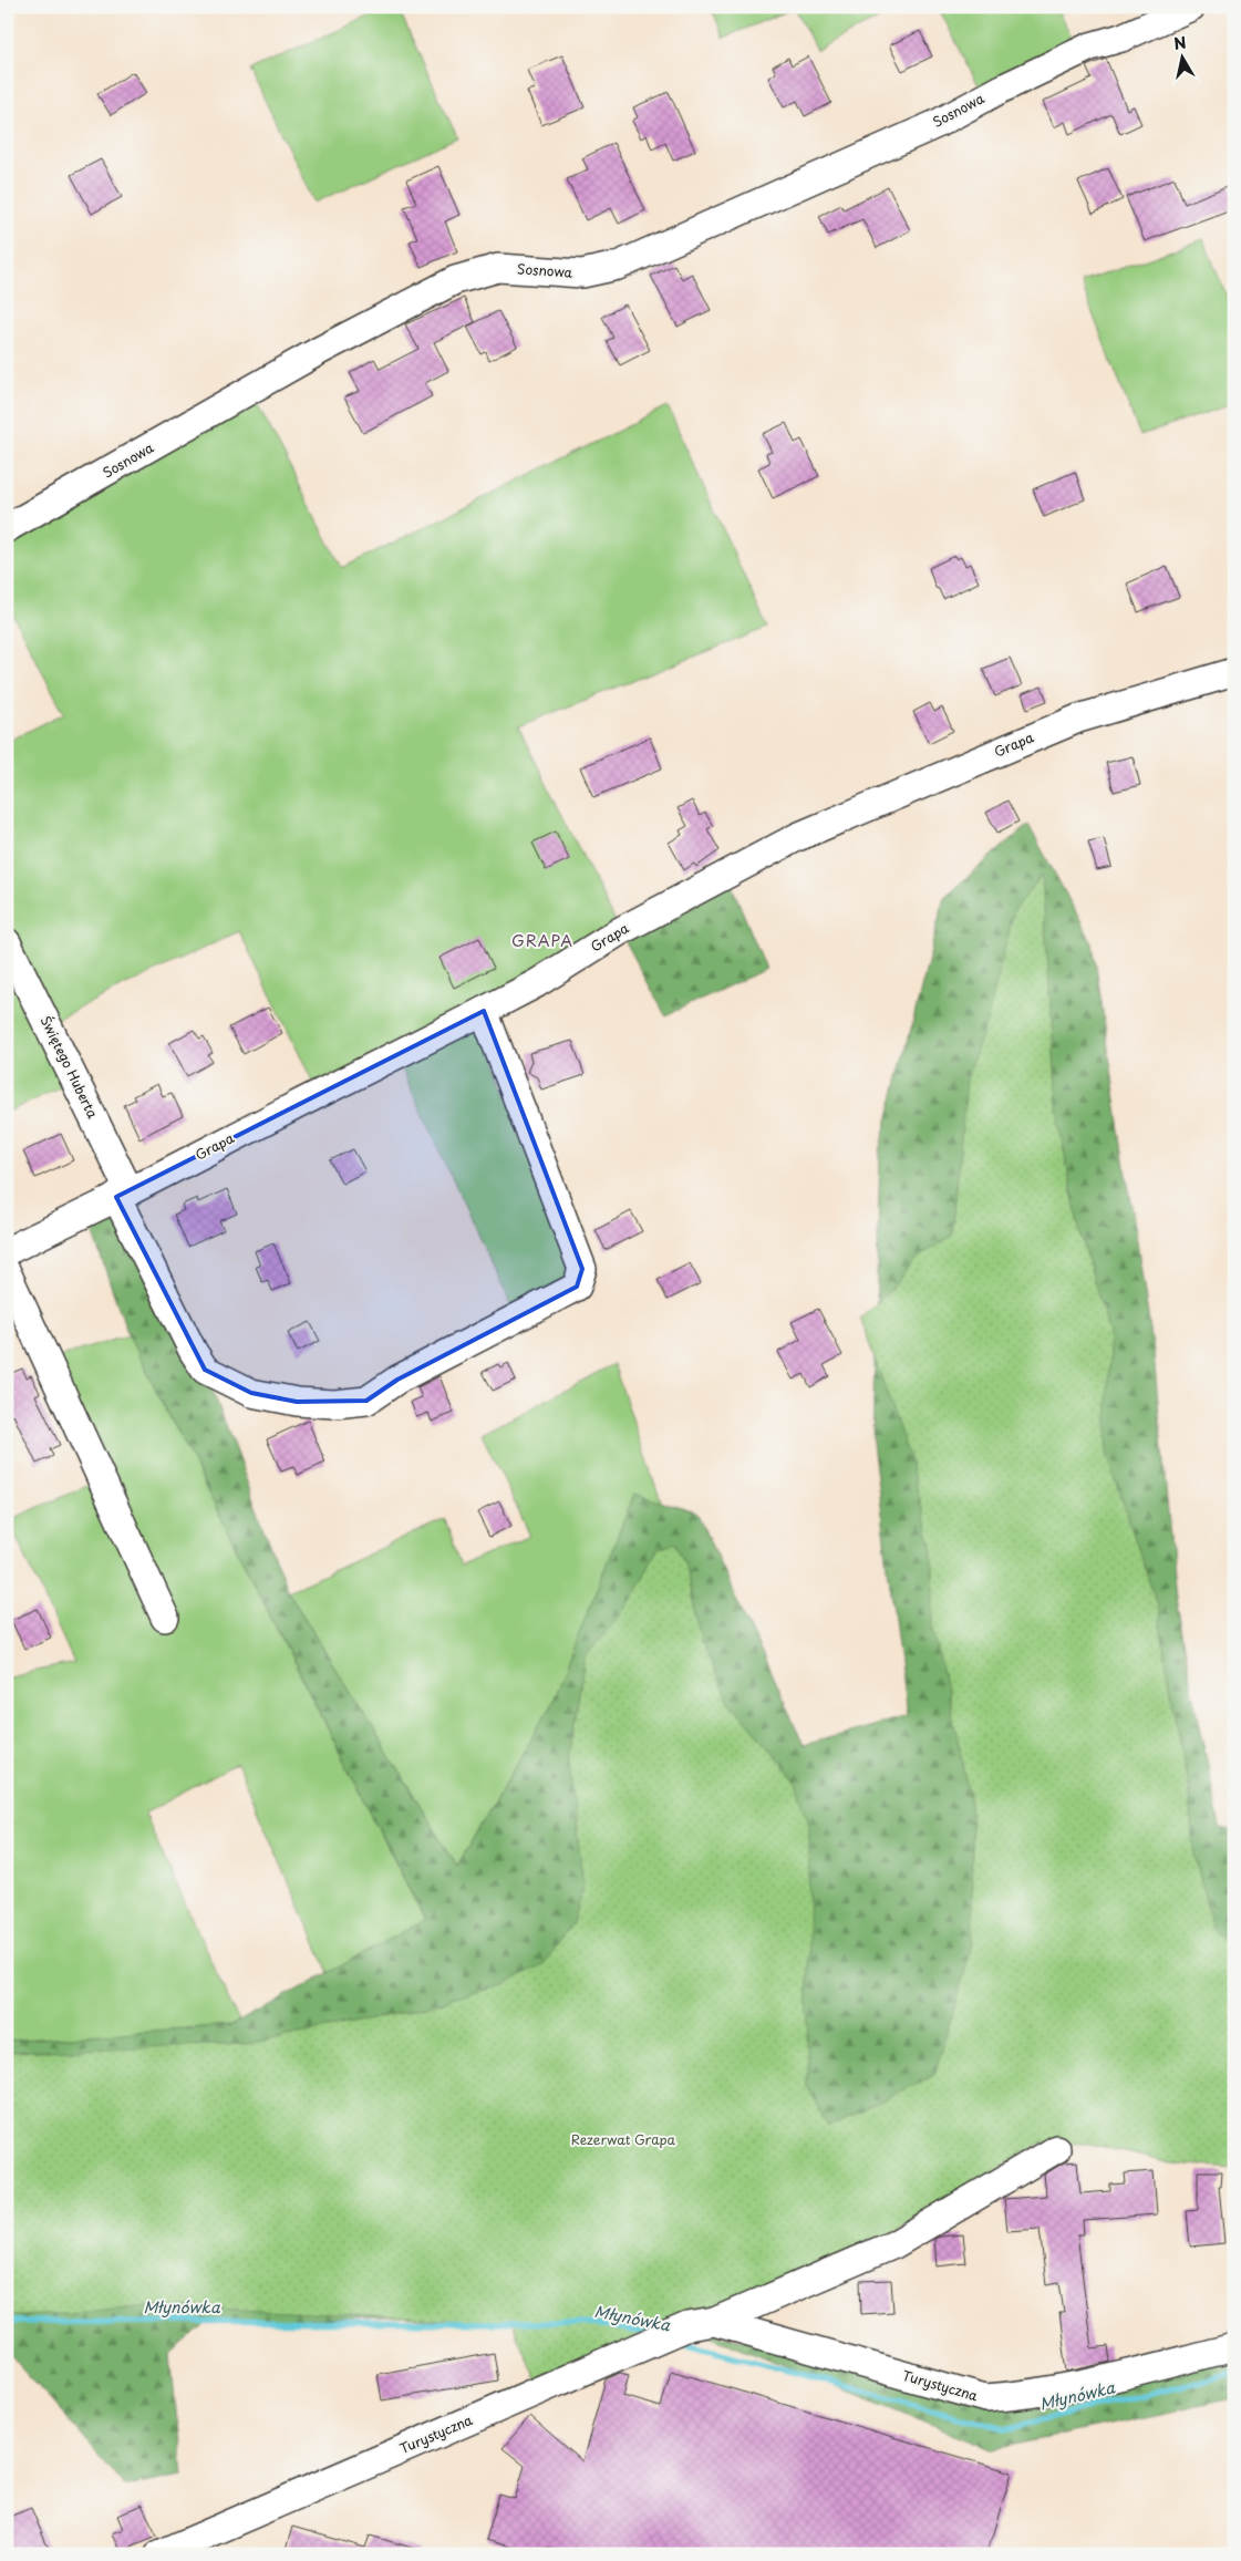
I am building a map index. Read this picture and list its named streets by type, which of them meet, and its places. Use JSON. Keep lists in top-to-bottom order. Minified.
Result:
{"streets":{"street":["Sosnowa","Grapa","Świętego Huberta","Turystyczna"]},"crossings":[["Grapa","Świętego Huberta"]],"districts":["GRAPA"],"water":["Młynówka"],"parks":["Rezerwat Grapa"],"north":"top"}
